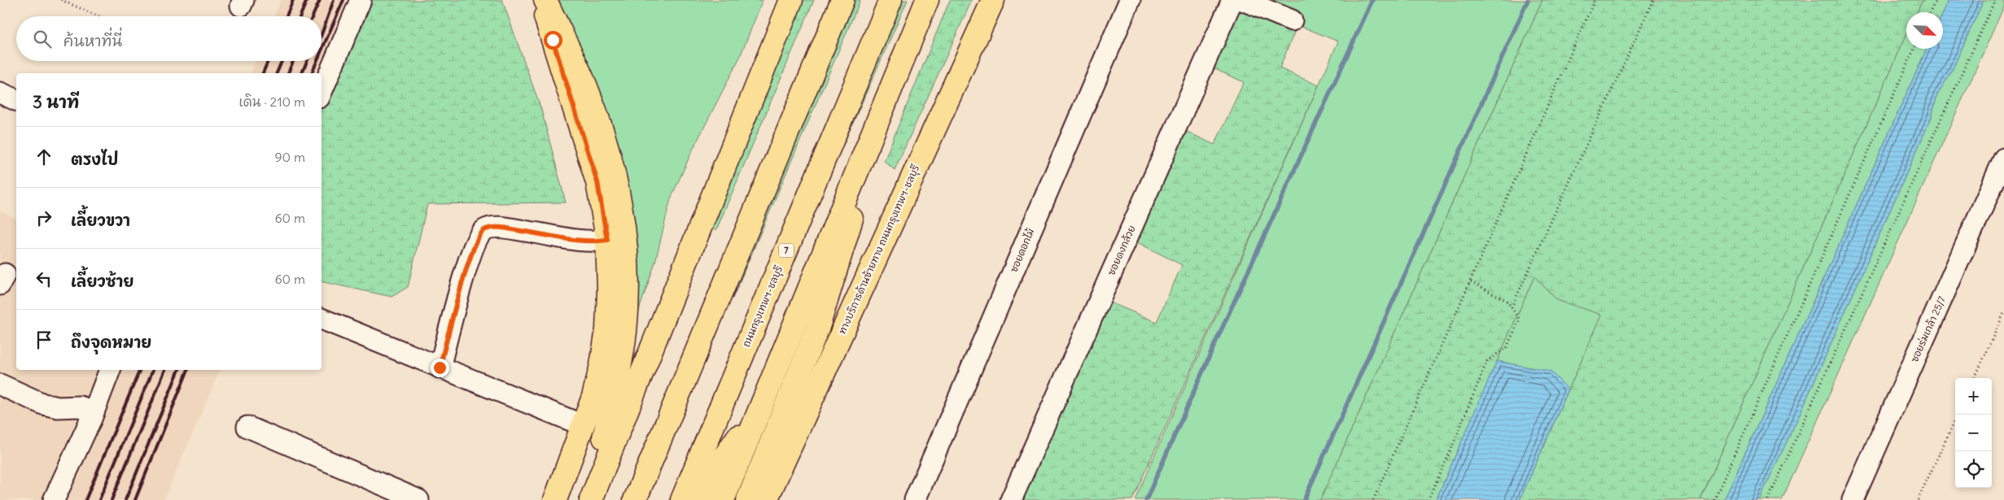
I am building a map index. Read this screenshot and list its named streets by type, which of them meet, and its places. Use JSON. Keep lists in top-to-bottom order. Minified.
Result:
{"streets":{"main road":["ทางบริการด้านซ้ายทาง ถนนกรุงเทพฯ-ชลบุรี","7","ถนนกรุงเทพฯ-ชลบุรี"],"street":["ซอยดอกไม้","ซอยดงกล้วย","ซอยร่มเกล้า 25/7"]},"north":"bottom right","page":{"search":"ค้นหาที่นี่","heading":["3 นาที","เดิน · 210 m"],"list":[["ตรงไป","90 m"],["เลี้ยวขวา","60 m"],["เลี้ยวซ้าย","60 m"],"ถึงจุดหมาย"],"map_buttons":["+","−"]}}
